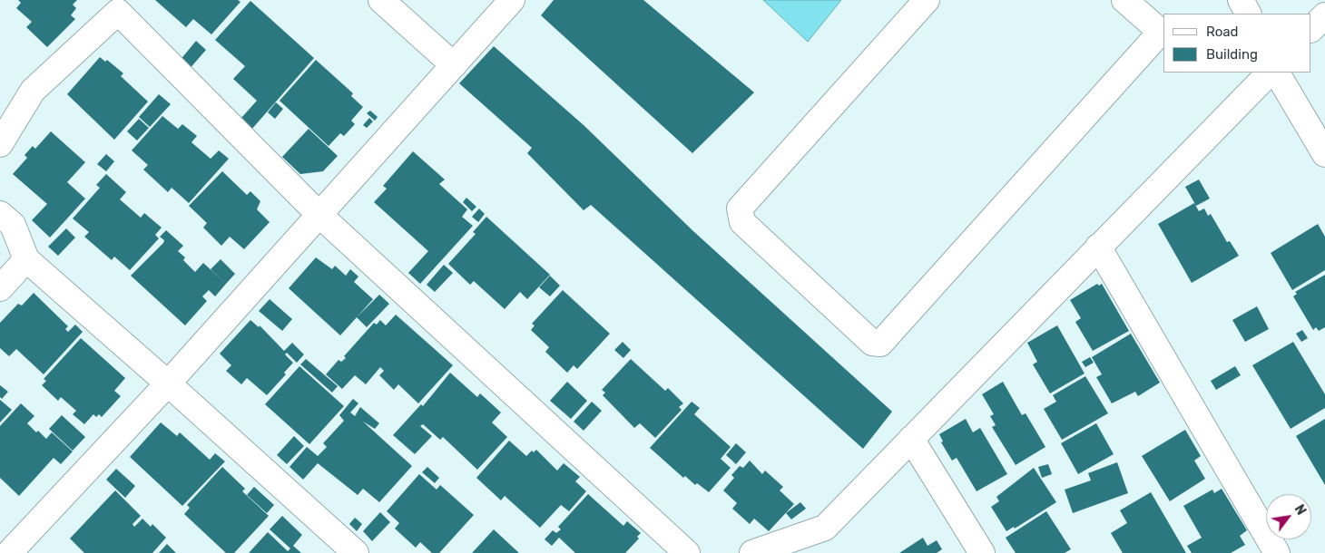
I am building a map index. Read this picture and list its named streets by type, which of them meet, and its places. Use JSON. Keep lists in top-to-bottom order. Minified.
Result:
{"legend":["Road","Building"],"north":"top right"}
